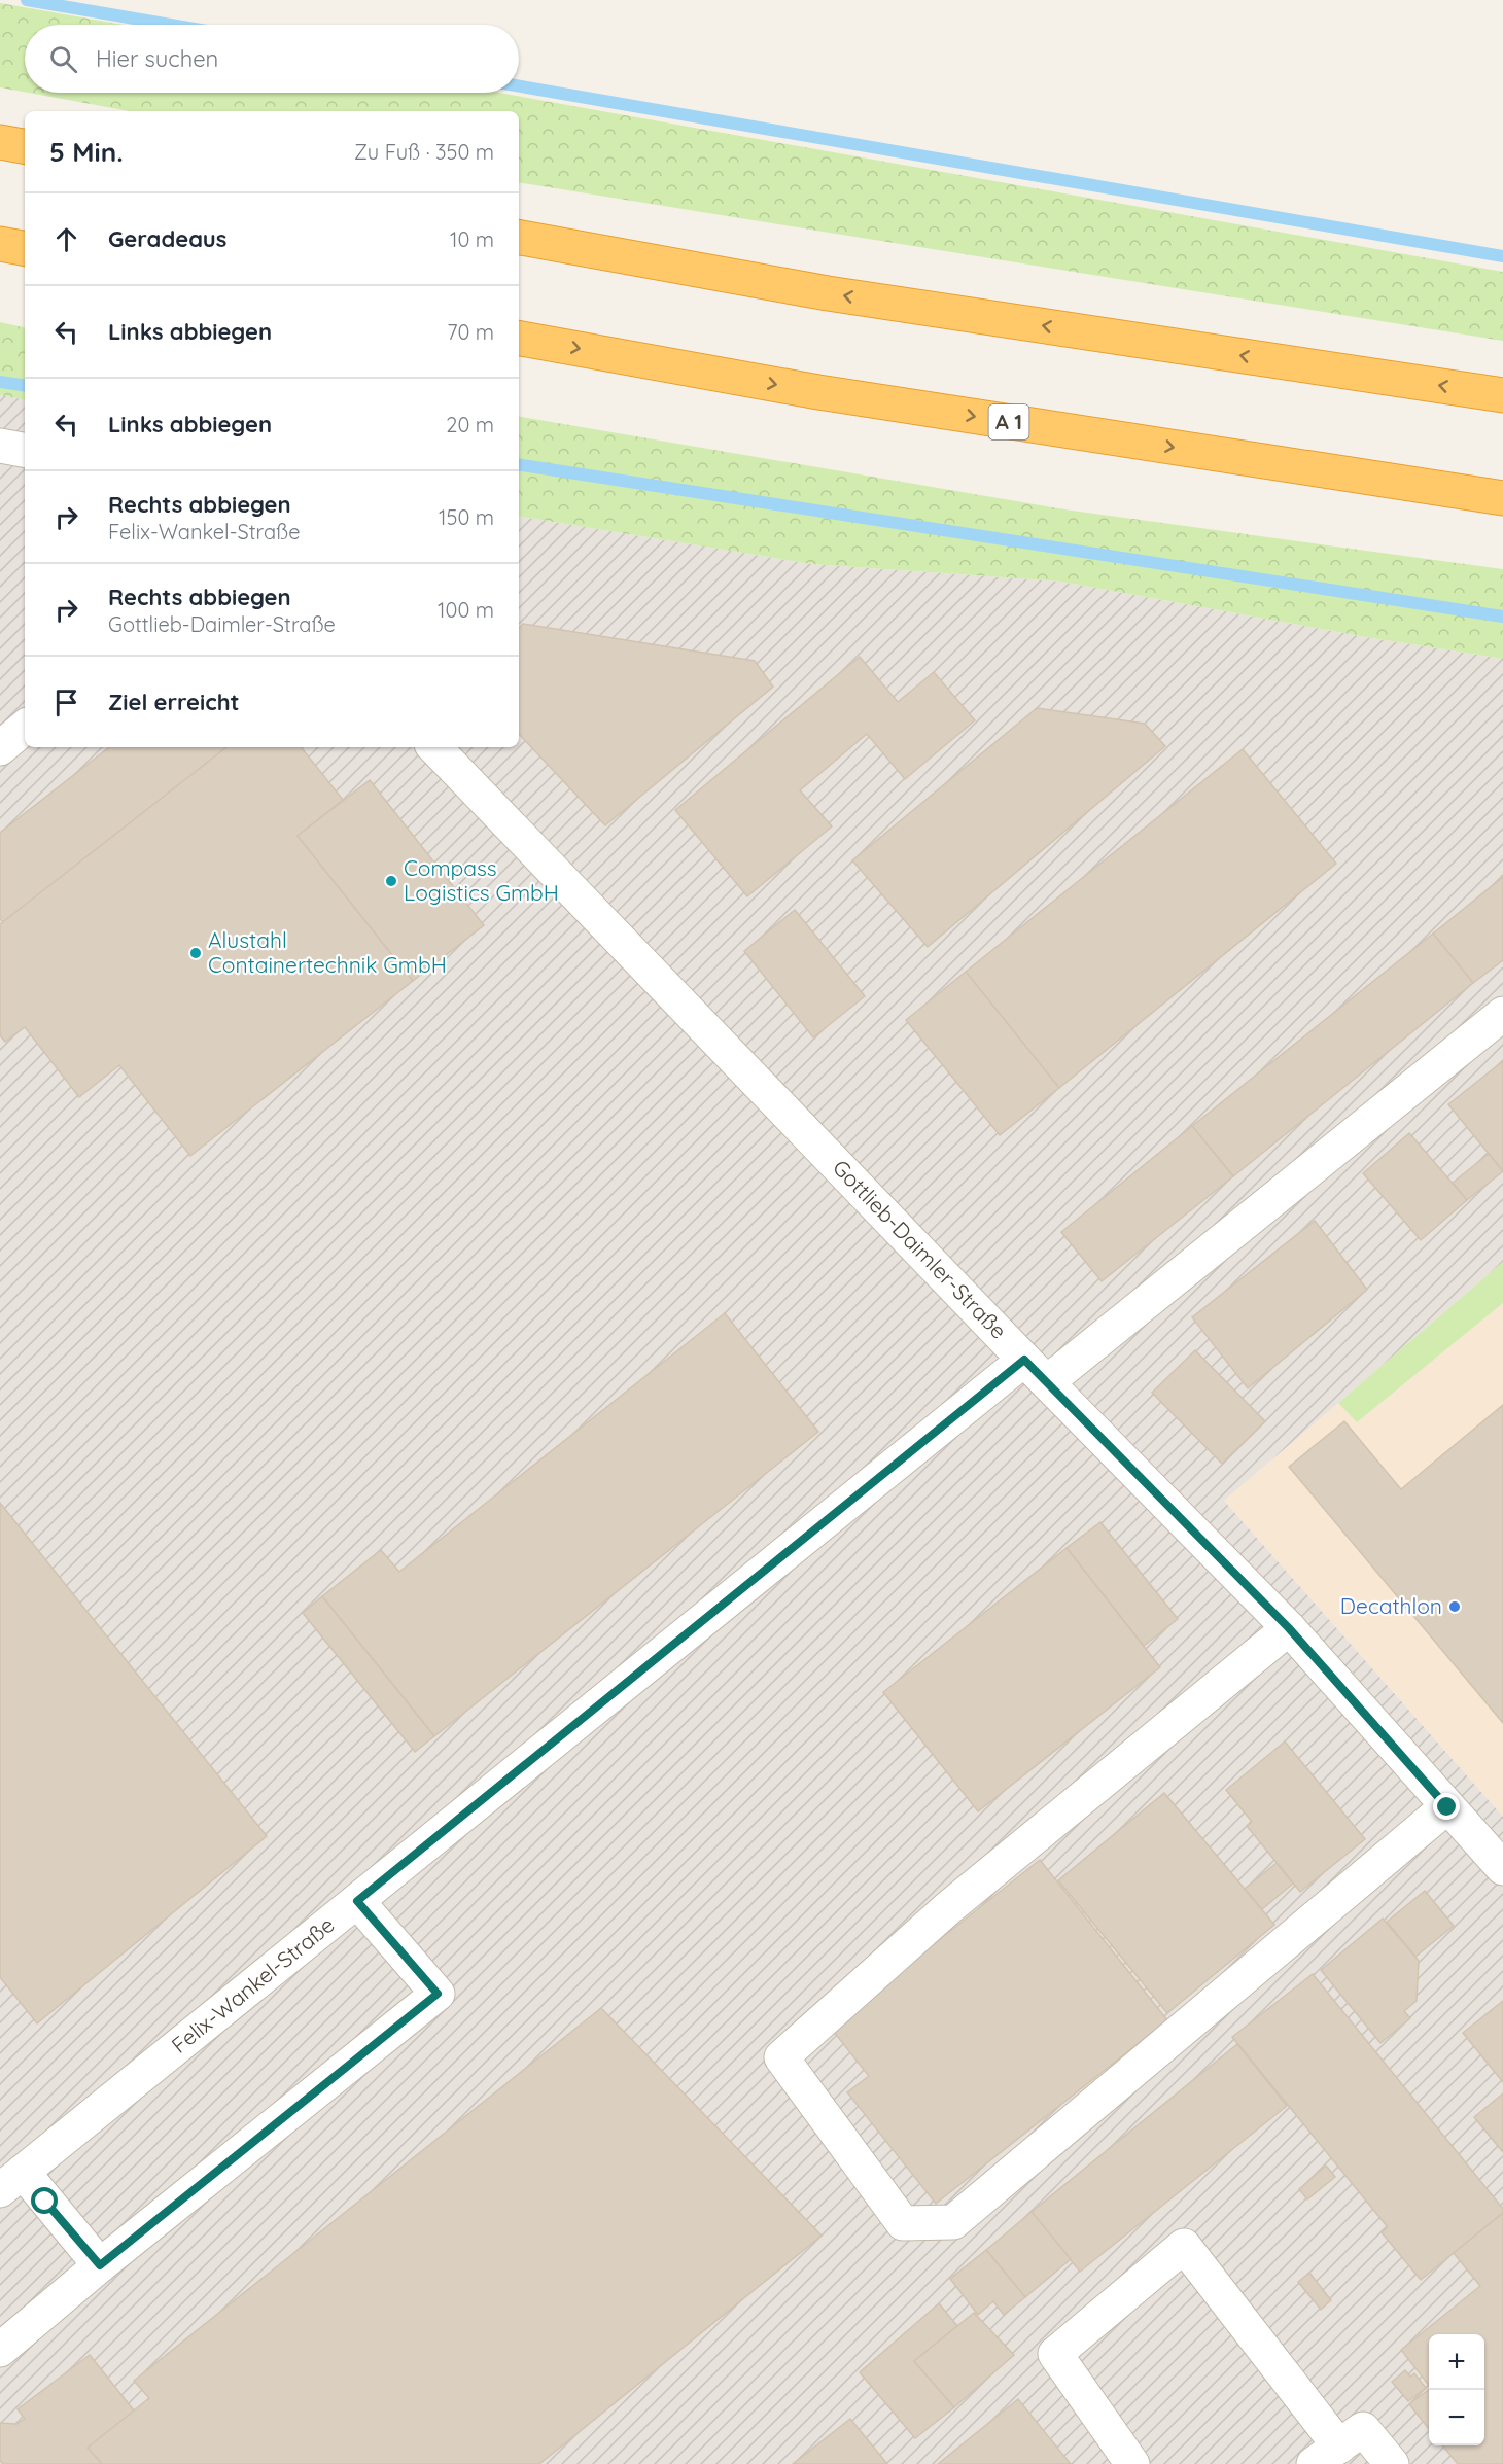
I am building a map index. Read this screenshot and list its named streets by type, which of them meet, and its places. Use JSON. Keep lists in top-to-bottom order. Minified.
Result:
{"streets":{"highway":["A 1"],"street":["Gottlieb-Daimler-Straße","Felix-Wankel-Straße"]},"crossings":[["Gottlieb-Daimler-Straße","Felix-Wankel-Straße"]],"places":["Compass Logistics GmbH","Alustahl Containertechnik GmbH","Decathlon"],"page":{"search":"Hier suchen","heading":["5 Min.","Zu Fuß · 350 m"],"list":[["Geradeaus","10 m"],["Links abbiegen","70 m"],["Links abbiegen","20 m"],["Rechts abbiegen","Felix-Wankel-Straße","150 m"],["Rechts abbiegen","Gottlieb-Daimler-Straße","100 m"],"Ziel erreicht"],"map_buttons":["+","−"]}}
